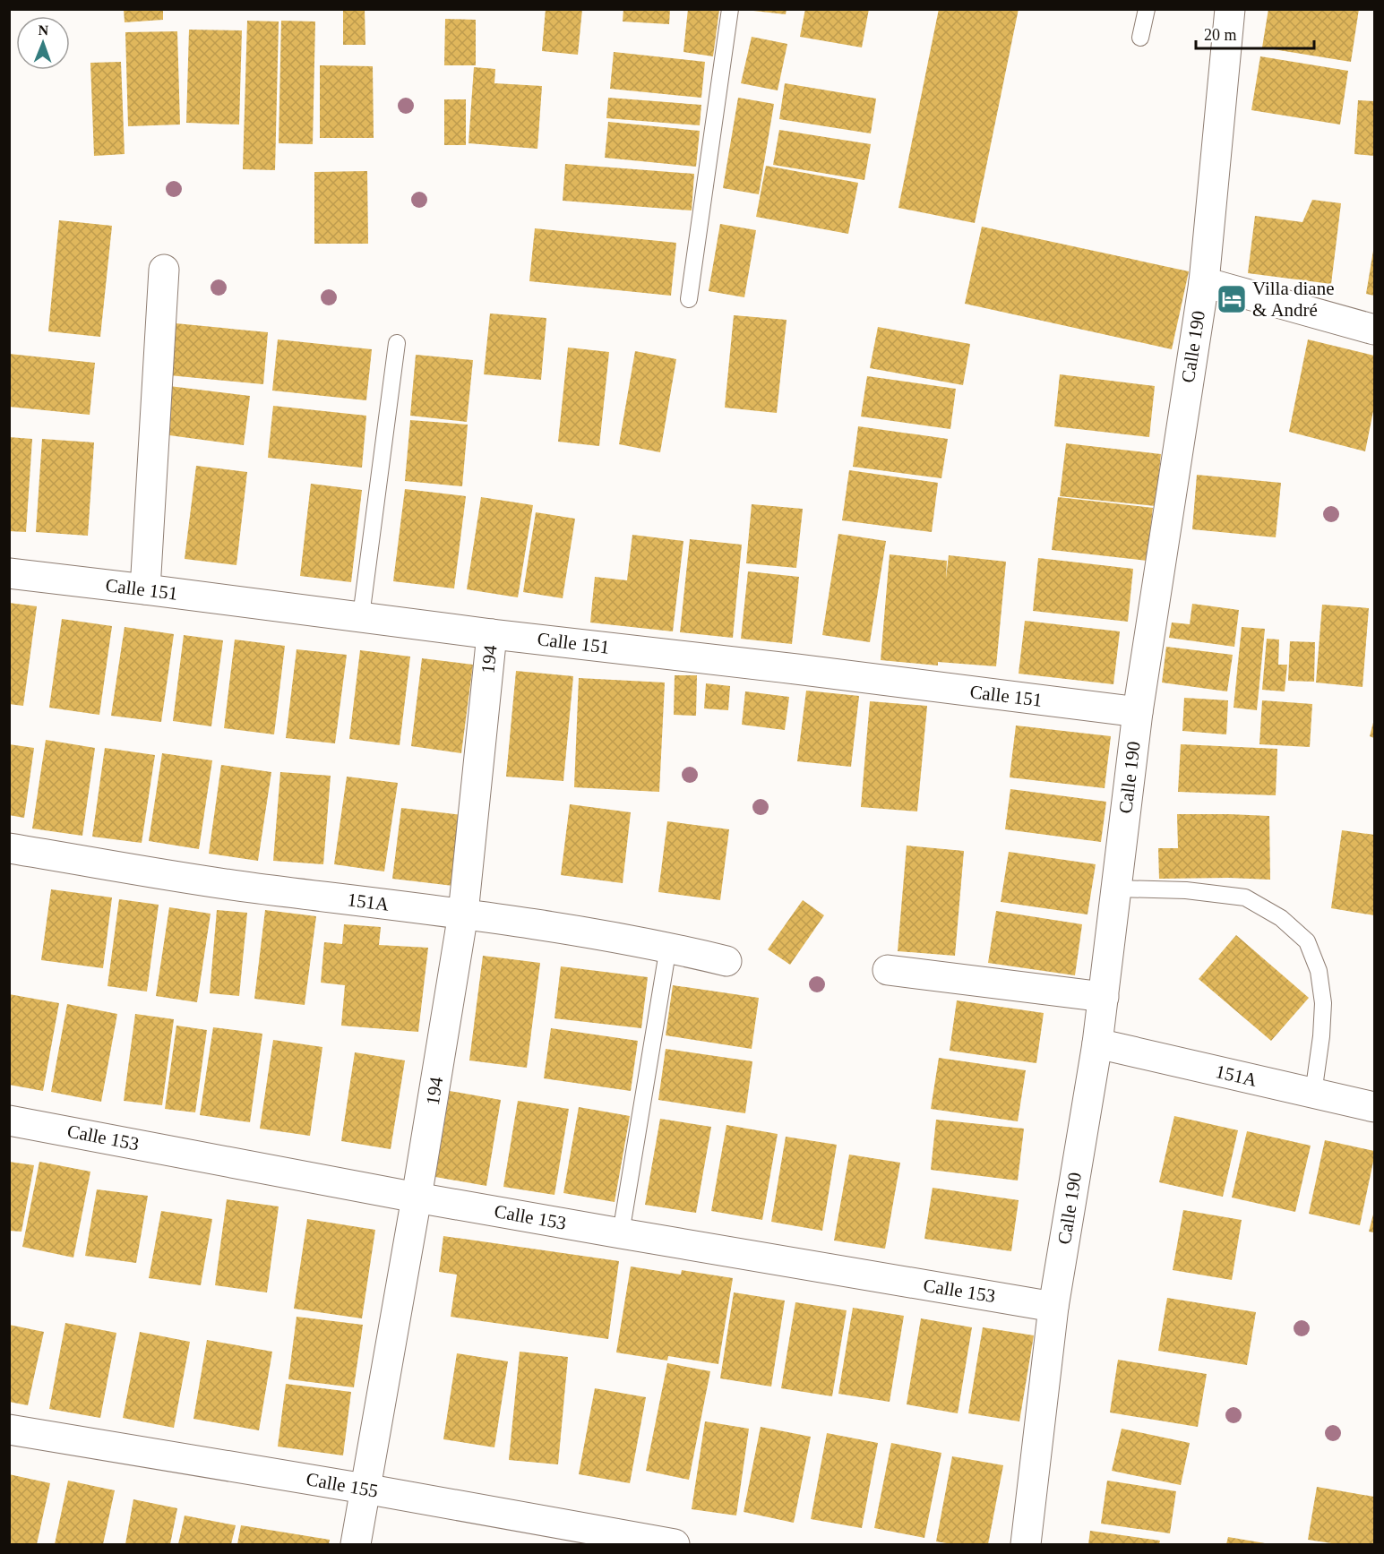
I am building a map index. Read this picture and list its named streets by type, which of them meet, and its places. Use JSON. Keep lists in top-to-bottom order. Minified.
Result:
{"streets":{"street":["Calle 190","Calle 151","194","151A","Calle 153","Calle 155"]},"crossings":[["Calle 190","Calle 151"],["Calle 190","151A"],["Calle 190","Calle 153"],["Calle 151","194"],["194","151A"],["194","Calle 153"],["194","Calle 155"]],"places":{"hotel":["Villa diane & André"]},"scale_bar":"20 m","north":"top"}
